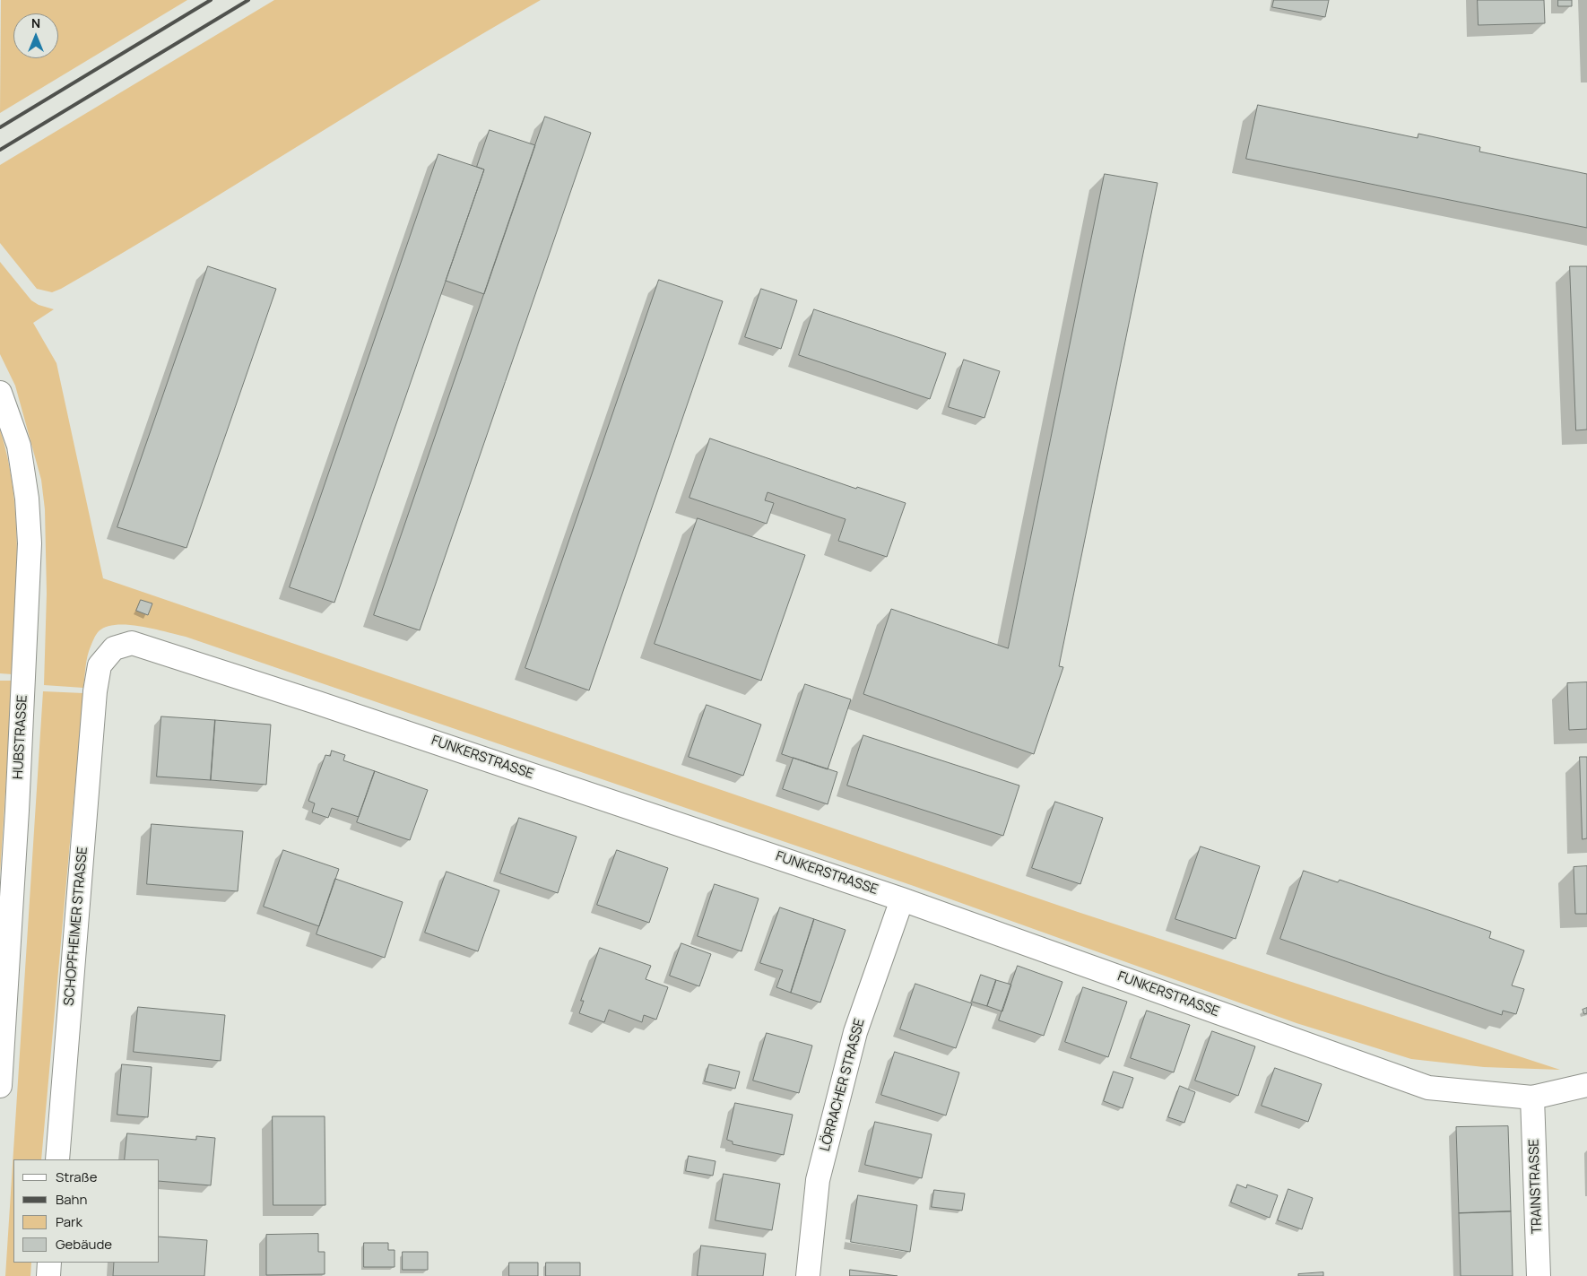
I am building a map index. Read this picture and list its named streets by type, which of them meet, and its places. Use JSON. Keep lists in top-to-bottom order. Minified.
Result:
{"streets":{"street":["HUBSTRASSE","FUNKERSTRASSE","SCHOPFHEIMER STRASSE","LÖRRACHER STRASSE","TRAINSTRASSE"]},"crossings":[["FUNKERSTRASSE","SCHOPFHEIMER STRASSE"],["FUNKERSTRASSE","LÖRRACHER STRASSE"],["FUNKERSTRASSE","TRAINSTRASSE"]],"legend":["Straße","Bahn","Park","Gebäude"],"north":"top"}
